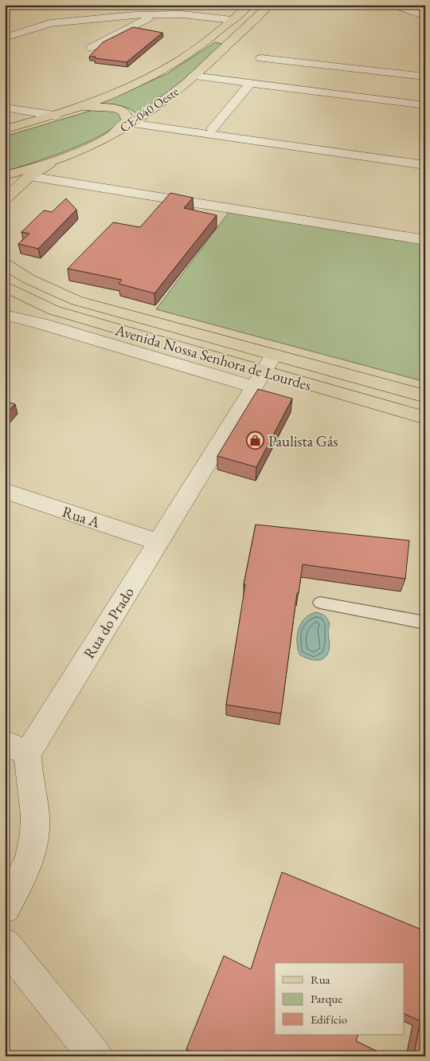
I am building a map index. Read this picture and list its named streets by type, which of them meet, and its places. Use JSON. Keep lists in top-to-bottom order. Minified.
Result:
{"streets":{"main road":["CE-040 Oeste","Avenida Nossa Senhora de Lourdes"],"street":["Rua A","Rua do Prado"]},"crossings":[["Avenida Nossa Senhora de Lourdes","Rua do Prado"],["Rua A","Rua do Prado"]],"places":{"shop":["Paulista Gás"]},"legend":["Rua","Parque","Edifício"]}
